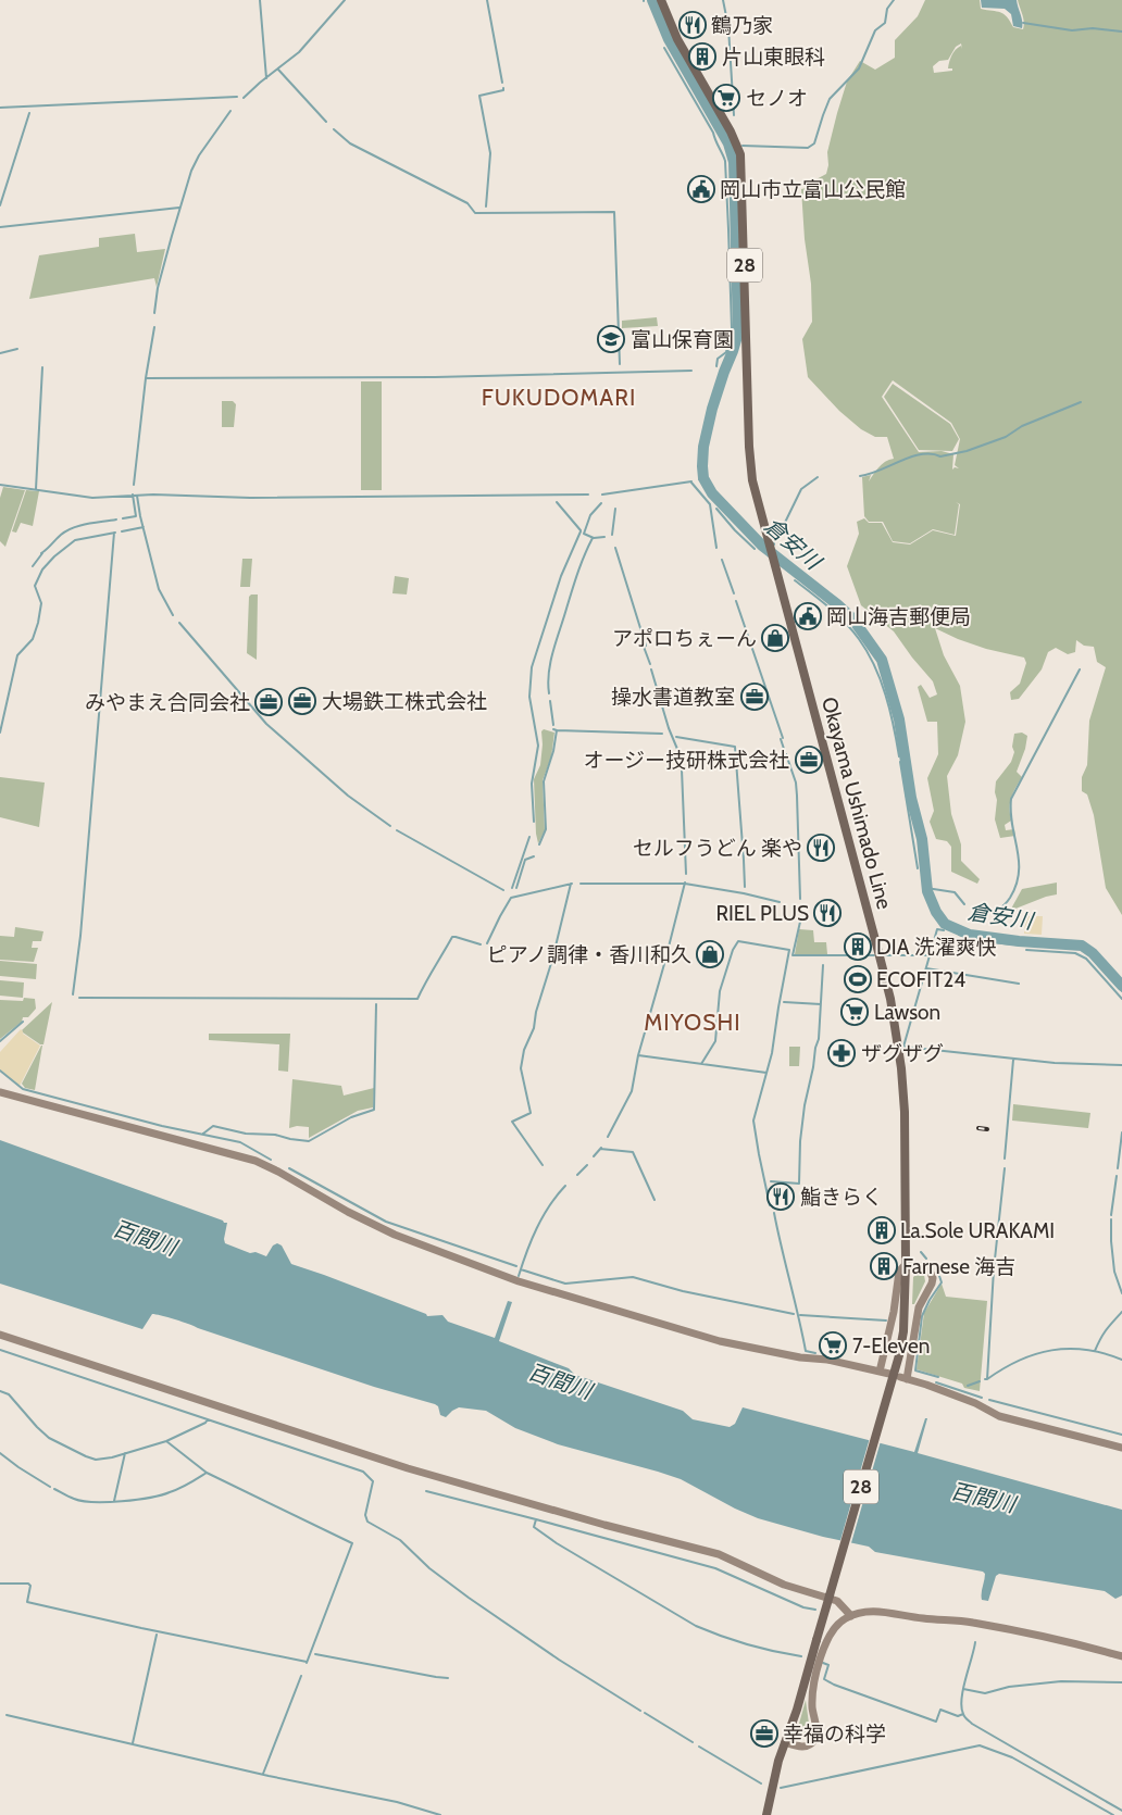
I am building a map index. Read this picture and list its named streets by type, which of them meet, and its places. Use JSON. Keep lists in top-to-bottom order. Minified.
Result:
{"streets":{"main road":["28","Okayama Ushimado Line"]},"districts":["FUKUDOMARI","MIYOSHI"],"water":["倉安川","百間川"],"places":{"restaurant":["鶴乃家","セルフうどん 楽や","RIEL PLUS","鮨きらく"],"building":["片山東眼科","DIA 洗濯爽快","La.Sole URAKAMI","Farnese 海吉"],"supermarket":["セノオ","Lawson","7-Eleven"],"public building":["岡山市立富山公民館","岡山海吉郵便局"],"school or university":["富山保育園"],"shop":["アポロちぇーん","ピアノ調律・香川和久"],"office":["操水書道教室","大場鉄工株式会社","みやまえ合同会社","オージー技研株式会社","幸福の科学"],"sports":["ECOFIT24"],"pharmacy":["ザグザグ"]}}
